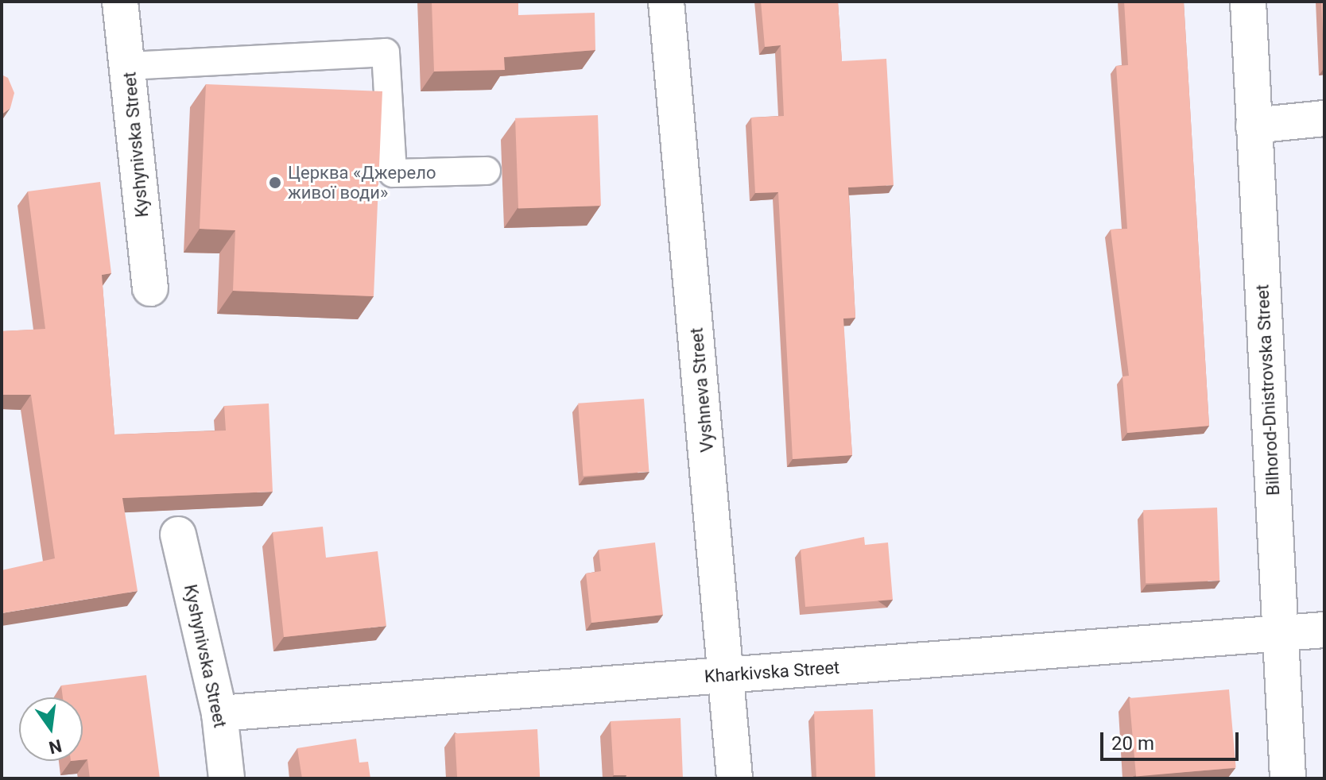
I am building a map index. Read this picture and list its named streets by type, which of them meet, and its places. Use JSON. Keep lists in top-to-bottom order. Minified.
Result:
{"streets":{"street":["Kyshynivska Street","Vyshneva Street","Bilhorod-Dnistrovska Street","Kharkivska Street"]},"crossings":[["Kyshynivska Street","Kharkivska Street"],["Vyshneva Street","Kharkivska Street"],["Bilhorod-Dnistrovska Street","Kharkivska Street"]],"places":["Церква «Джерело живої води»"],"scale_bar":"20 m","north":"bottom"}
